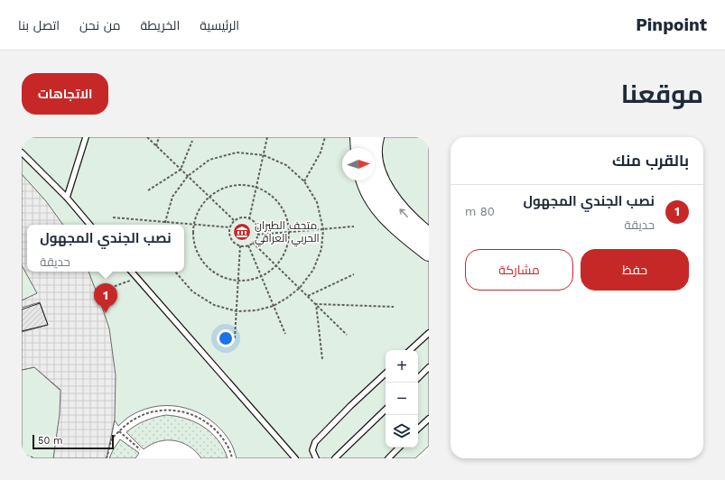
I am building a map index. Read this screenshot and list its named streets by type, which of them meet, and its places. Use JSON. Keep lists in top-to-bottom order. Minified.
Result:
{"places":{"museum":["متحف الطيران الحربي العراقي"]},"scale_bar":"50 m","north":"right","page":{"header":"Pinpoint","nav":["الرئيسية","الخريطة","من نحن","اتصل بنا"],"title":"موقعنا","buttons":["الاتجاهات",["حفظ","مشاركة"]],"heading":"بالقرب منك","list":[{"mark":"1","name":"نصب الجندي المجهول","note":"حديقة","value":"80 m"}],"popup":["نصب الجندي المجهول","حديقة"],"pins":"1","map_buttons":["+","−"],"scale":"50 m"}}
